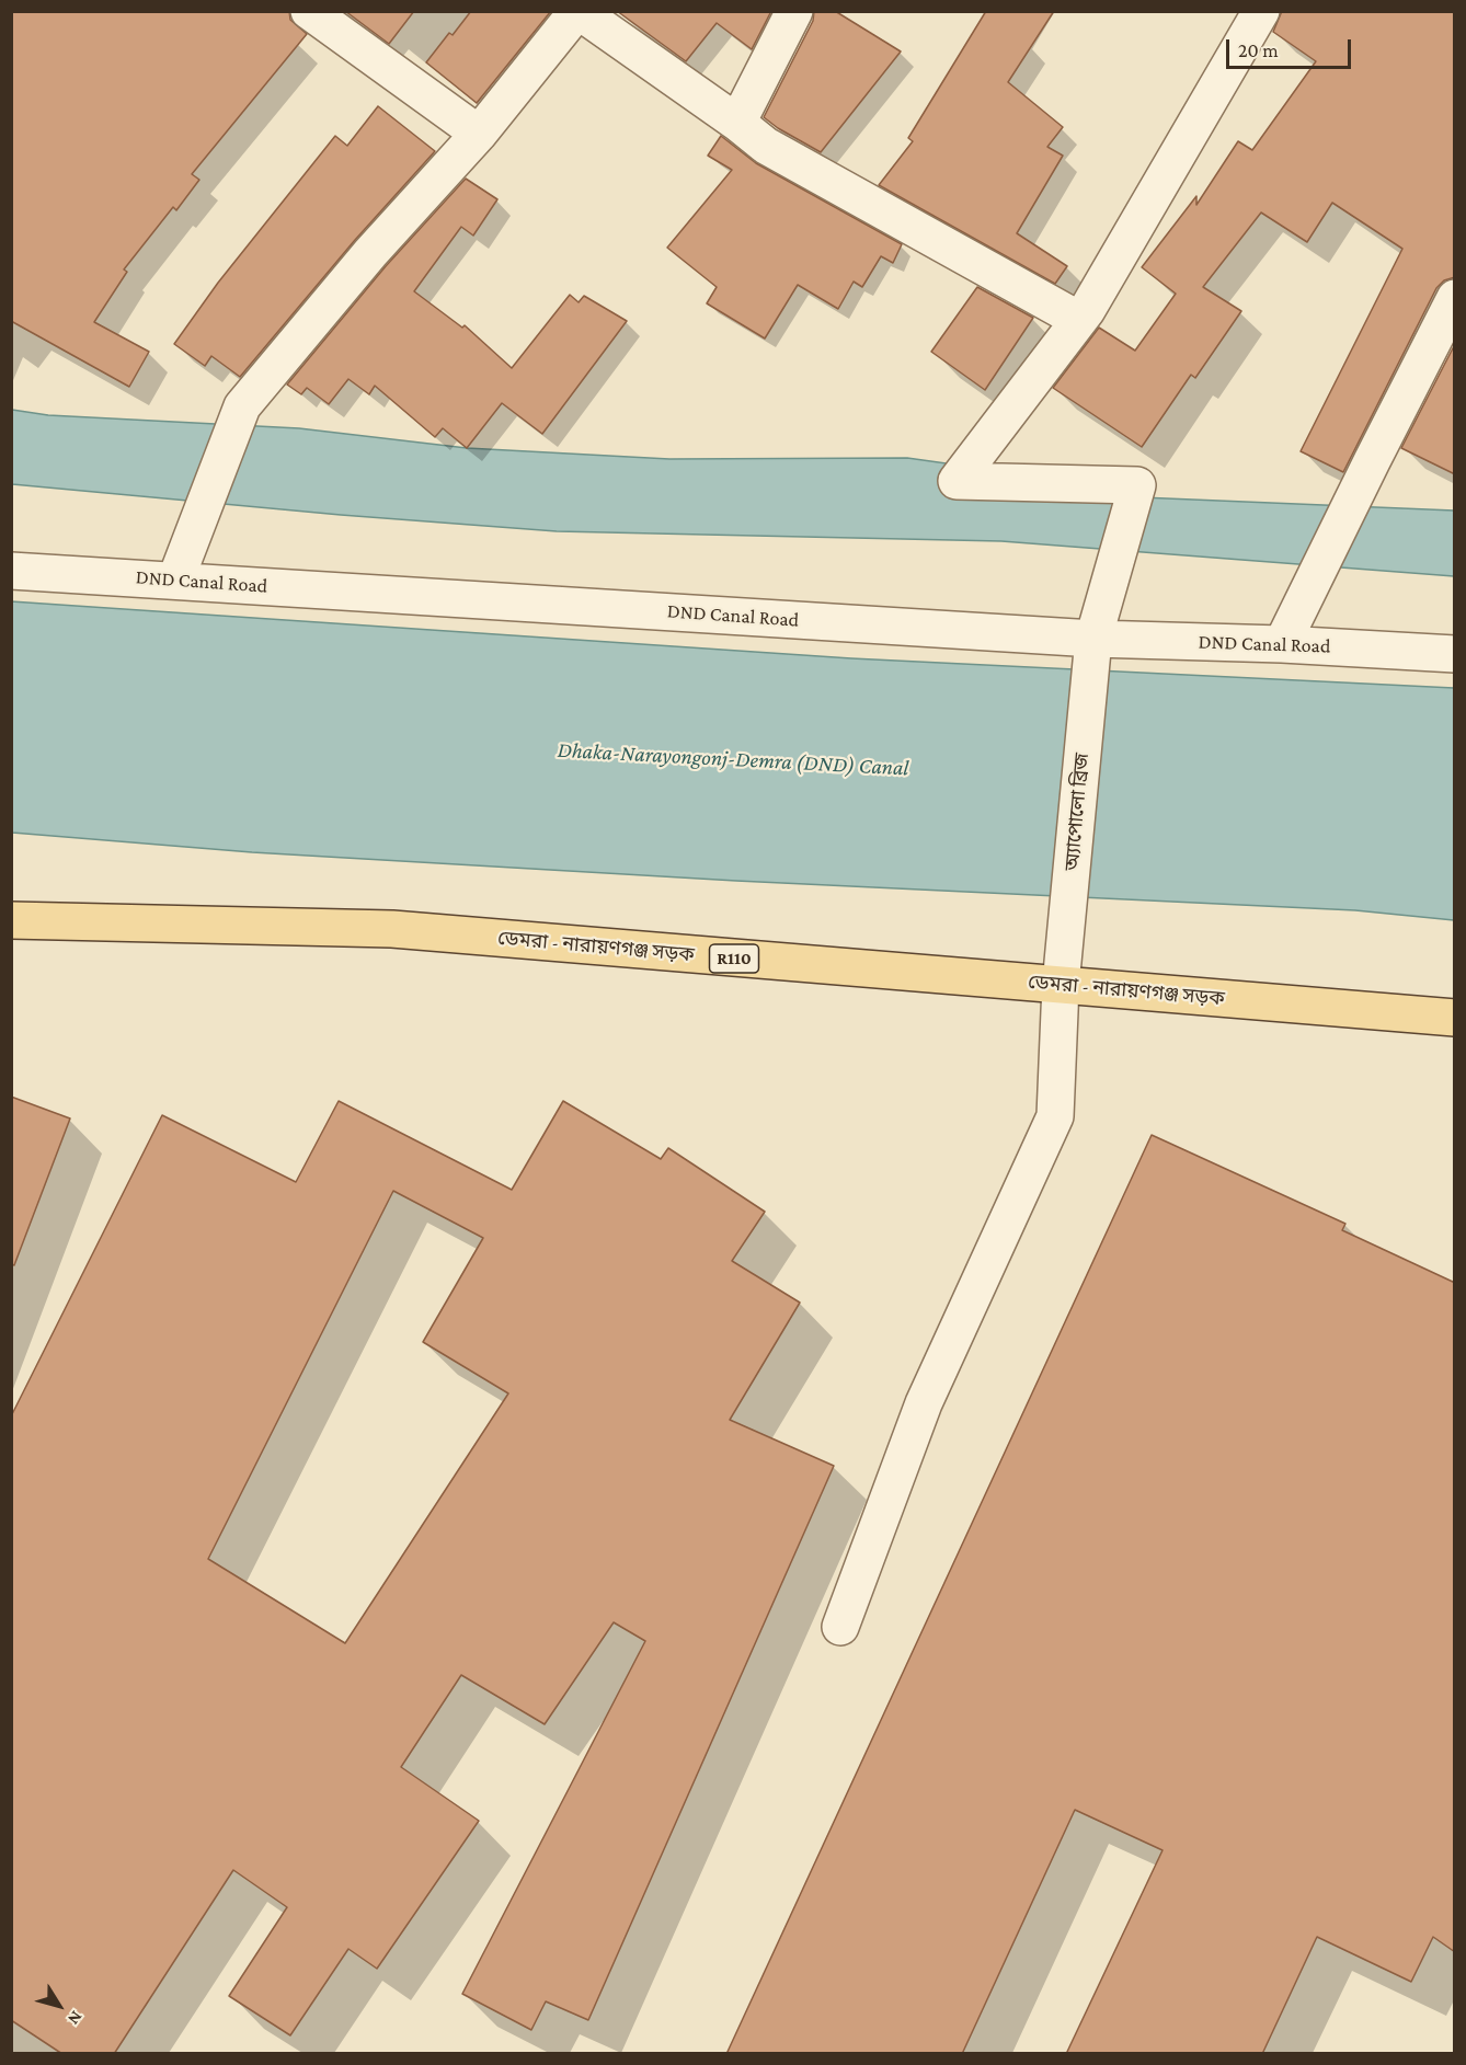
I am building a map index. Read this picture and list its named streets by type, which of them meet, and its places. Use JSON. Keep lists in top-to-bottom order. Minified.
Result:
{"streets":{"main road":["ডেমরা - নারায়ণগঞ্জ সড়ক","R110"],"street":["DND Canal Road","অ্যাপোলো ব্রিজ"]},"crossings":[["DND Canal Road","অ্যাপোলো ব্রিজ"],["অ্যাপোলো ব্রিজ","ডেমরা - নারায়ণগঞ্জ সড়ক"]],"water":["Dhaka-Narayongonj-Demra (DND) Canal"],"scale_bar":"20 m","north":"bottom right"}
